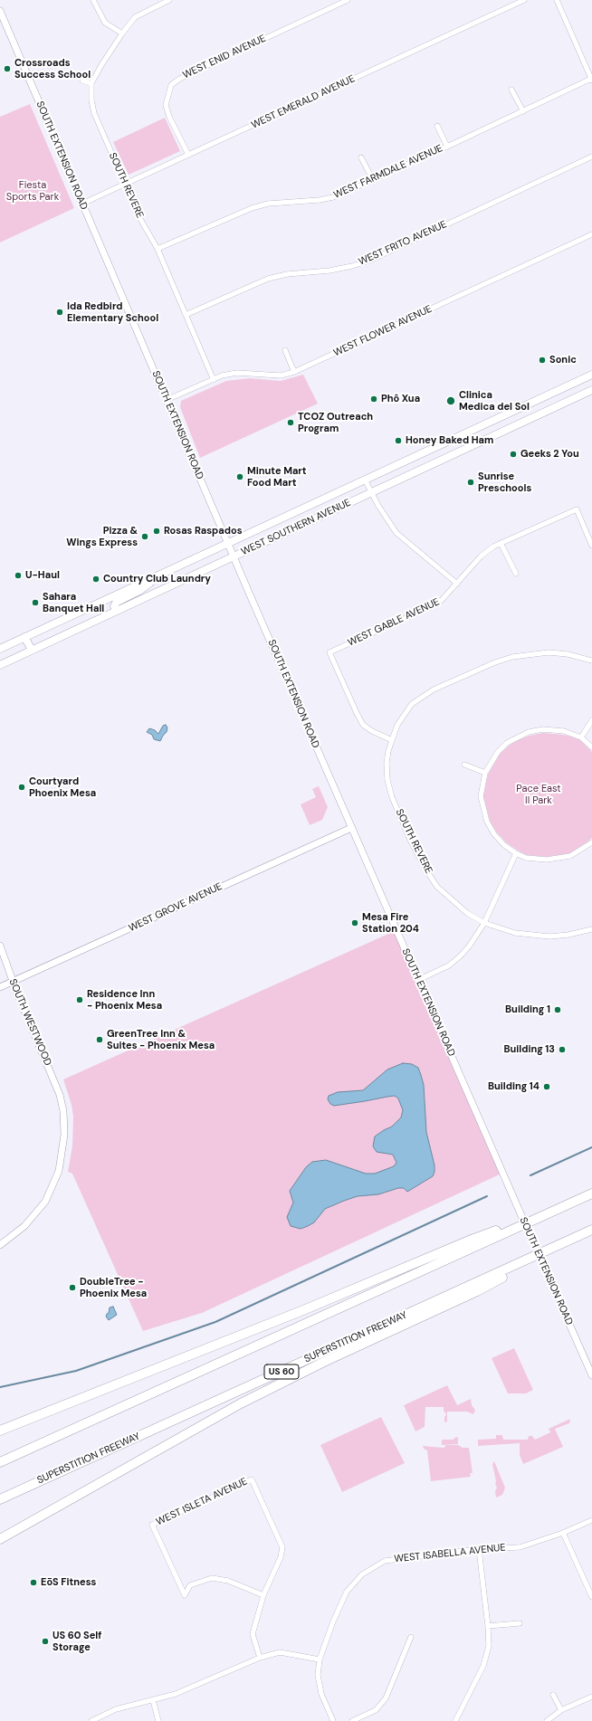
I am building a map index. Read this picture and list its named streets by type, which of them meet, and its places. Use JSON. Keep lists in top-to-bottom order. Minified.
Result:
{"streets":{"highway":["SUPERSTITION FREEWAY","US 60"],"main road":["WEST SOUTHERN AVENUE"],"street":["WEST ENID AVENUE","WEST EMERALD AVENUE","SOUTH EXTENSION ROAD","WEST FARMDALE AVENUE","SOUTH REVERE","WEST FRITO AVENUE","WEST FLOWER AVENUE","WEST GABLE AVENUE","WEST GROVE AVENUE","SOUTH WESTWOOD","WEST ISLETA AVENUE","WEST ISABELLA AVENUE"]},"crossings":[["WEST ENID AVENUE","WEST EMERALD AVENUE"],["WEST EMERALD AVENUE","SOUTH EXTENSION ROAD"],["WEST EMERALD AVENUE","SOUTH REVERE"],["SOUTH EXTENSION ROAD","WEST FLOWER AVENUE"],["SOUTH EXTENSION ROAD","WEST SOUTHERN AVENUE"],["SOUTH EXTENSION ROAD","WEST GROVE AVENUE"],["WEST FARMDALE AVENUE","SOUTH REVERE"],["SOUTH REVERE","WEST FRITO AVENUE"],["SOUTH REVERE","WEST FLOWER AVENUE"],["SOUTH REVERE","WEST GABLE AVENUE"],["WEST GROVE AVENUE","SOUTH WESTWOOD"]],"parks":["Fiesta Sports Park","Pace East II Park"],"places":["Crossroads Success School","Ida Redbird Elementary School","Sonic","Phô Xua","Clinica Medica del Sol","TCOZ Outreach Program","Honey Baked Ham","Geeks 2 You","Minute Mart Food Mart","Sunrise Preschools","Rosas Raspados","Pizza & Wings Express","U-Haul","Country Club Laundry","Sahara Banquet Hall","Courtyard Phoenix Mesa","Mesa Fire Station 204","Residence Inn - Phoenix Mesa","Building 1","GreenTree Inn & Suites - Phoenix Mesa","Building 13","Building 14","DoubleTree - Phoenix Mesa","EōS Fitness","US 60 Self Storage"]}
